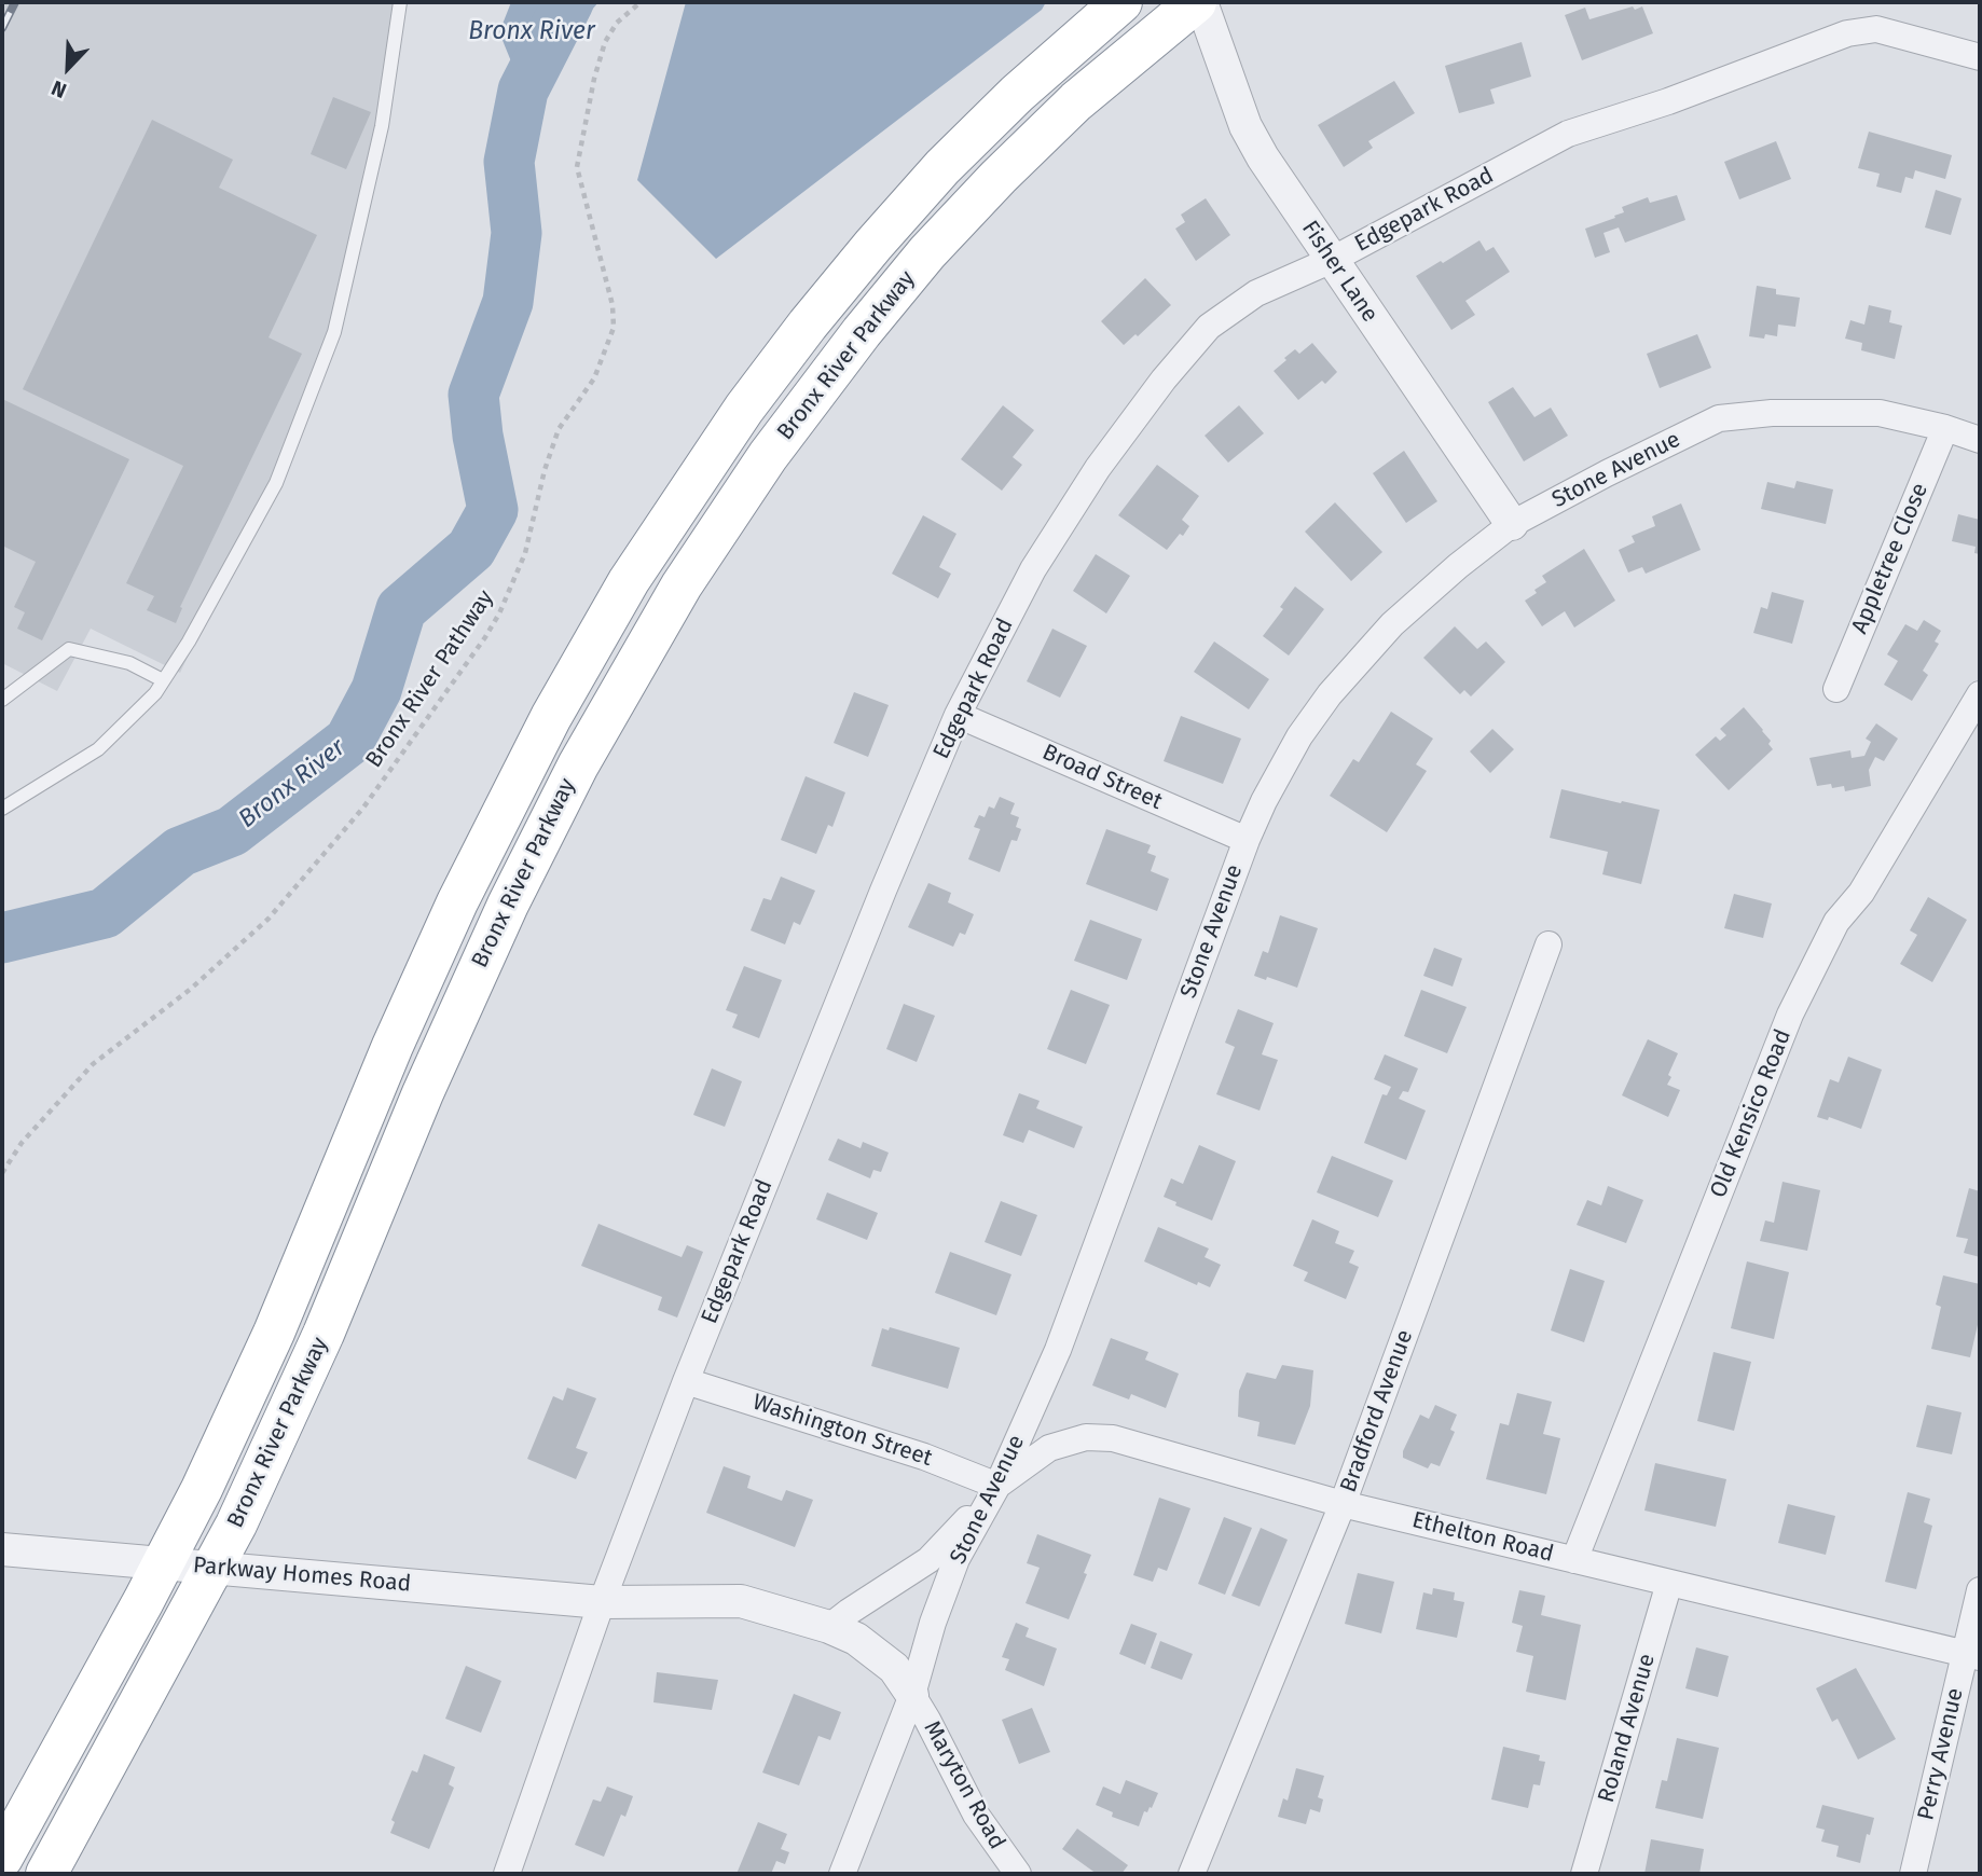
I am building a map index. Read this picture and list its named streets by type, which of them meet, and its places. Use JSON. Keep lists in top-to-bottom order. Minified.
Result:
{"streets":{"highway":["Bronx River Parkway"],"street":["Edgepark Road","Fisher Lane","Stone Avenue","Appletree Close","Broad Street","Old Kensico Road","Bradford Avenue","Washington Street","Ethelton Road","Parkway Homes Road","Roland Avenue","Perry Avenue","Maryton Road"],"path":["Bronx River Pathway"]},"crossings":[["Edgepark Road","Fisher Lane"],["Edgepark Road","Broad Street"],["Edgepark Road","Washington Street"],["Edgepark Road","Parkway Homes Road"],["Fisher Lane","Stone Avenue"],["Bronx River Parkway","Parkway Homes Road"],["Stone Avenue","Appletree Close"],["Stone Avenue","Broad Street"],["Stone Avenue","Washington Street"],["Stone Avenue","Ethelton Road"],["Stone Avenue","Parkway Homes Road"],["Stone Avenue","Maryton Road"],["Old Kensico Road","Ethelton Road"],["Bradford Avenue","Ethelton Road"],["Washington Street","Ethelton Road"],["Ethelton Road","Roland Avenue"],["Ethelton Road","Perry Avenue"],["Parkway Homes Road","Maryton Road"]],"water":["Bronx River"],"north":"bottom left"}
